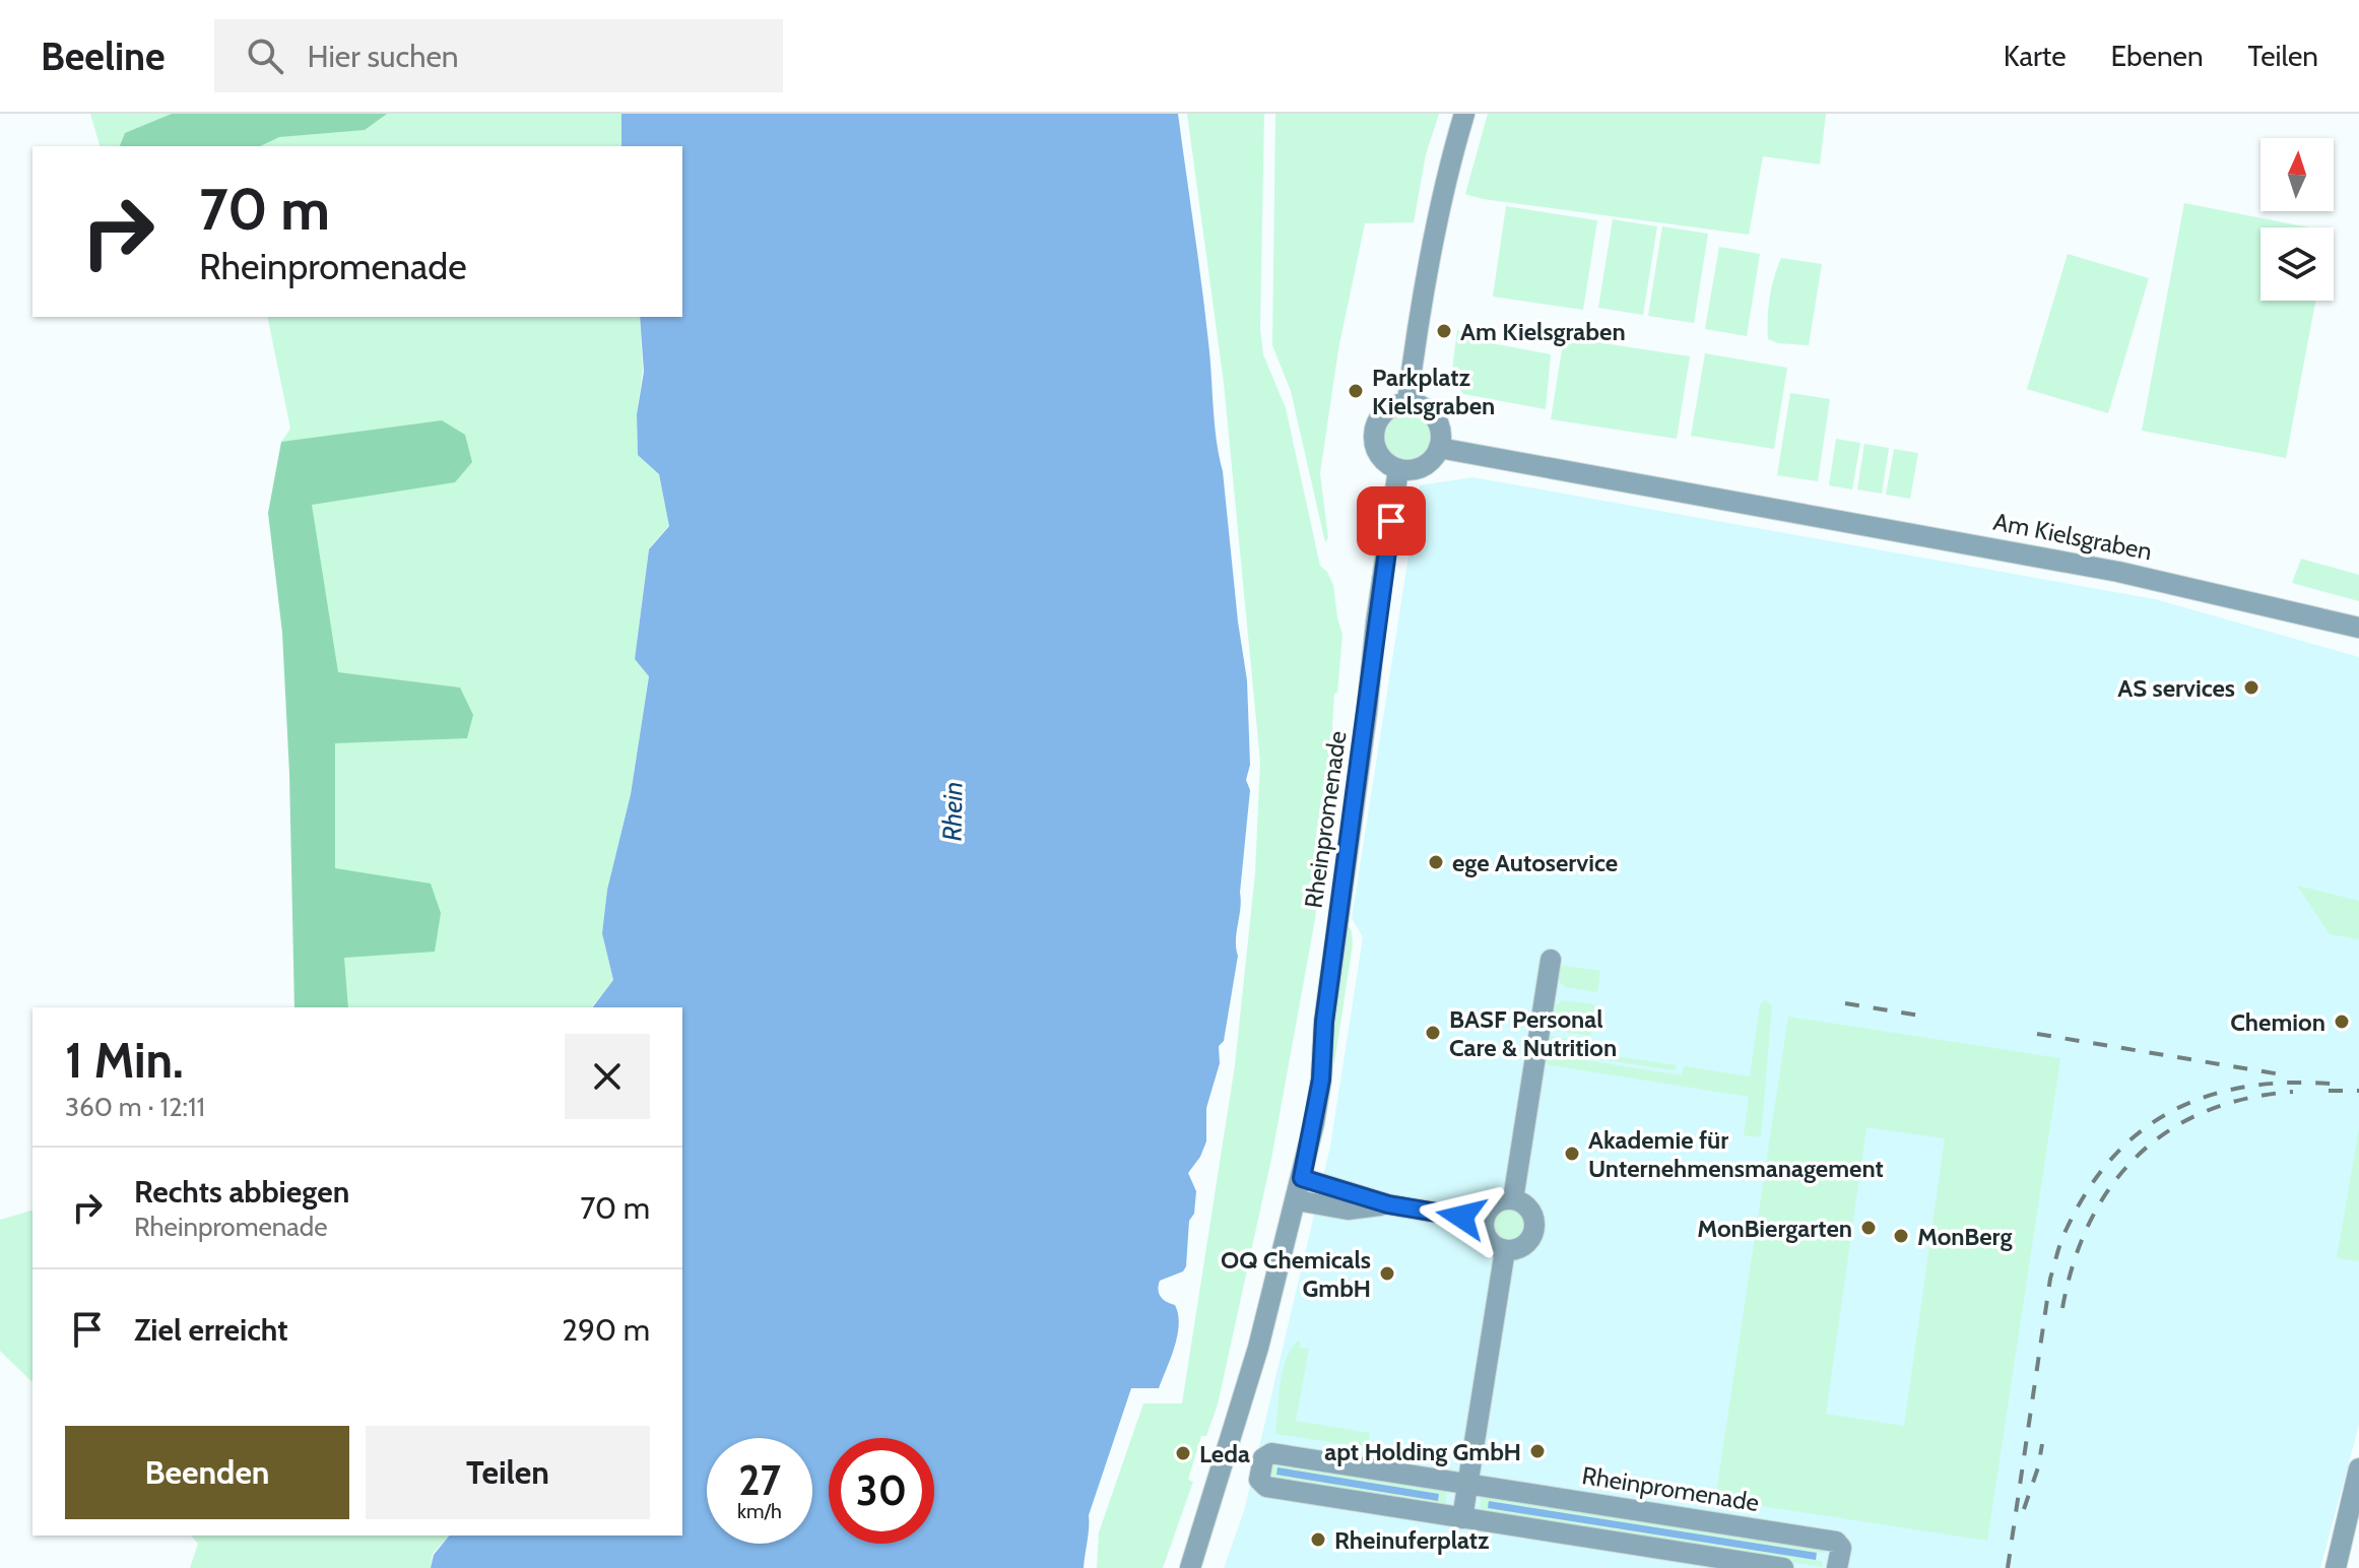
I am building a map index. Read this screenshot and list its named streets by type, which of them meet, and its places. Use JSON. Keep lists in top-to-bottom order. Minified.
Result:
{"streets":{"street":["Am Kielsgraben","Rheinpromenade"]},"crossings":[["Am Kielsgraben","Rheinpromenade"]],"water":["Rhein"],"places":["Am Kielsgraben","Parkplatz Kielsgraben","AS services","ege Autoservice","Chemion","BASF Personal Care & Nutrition","Akademie für Unternehmensmanagement","MonBiergarten","MonBerg","OQ Chemicals GmbH","apt Holding GmbH","Leda","Rheinuferplatz"],"north":"top","page":{"header":"Beeline","search":"Hier suchen","nav":["Karte","Ebenen","Teilen"],"turn":["70 m","Rheinpromenade"],"heading":["1 Min.","360 m · 12:11"],"list":[{"name":"Rechts abbiegen","note":"Rheinpromenade","value":"70 m"},{"name":"Ziel erreicht","value":"290 m"}],"buttons":["Beenden","Teilen"],"speed":"27 km/h","limit":"30"}}
